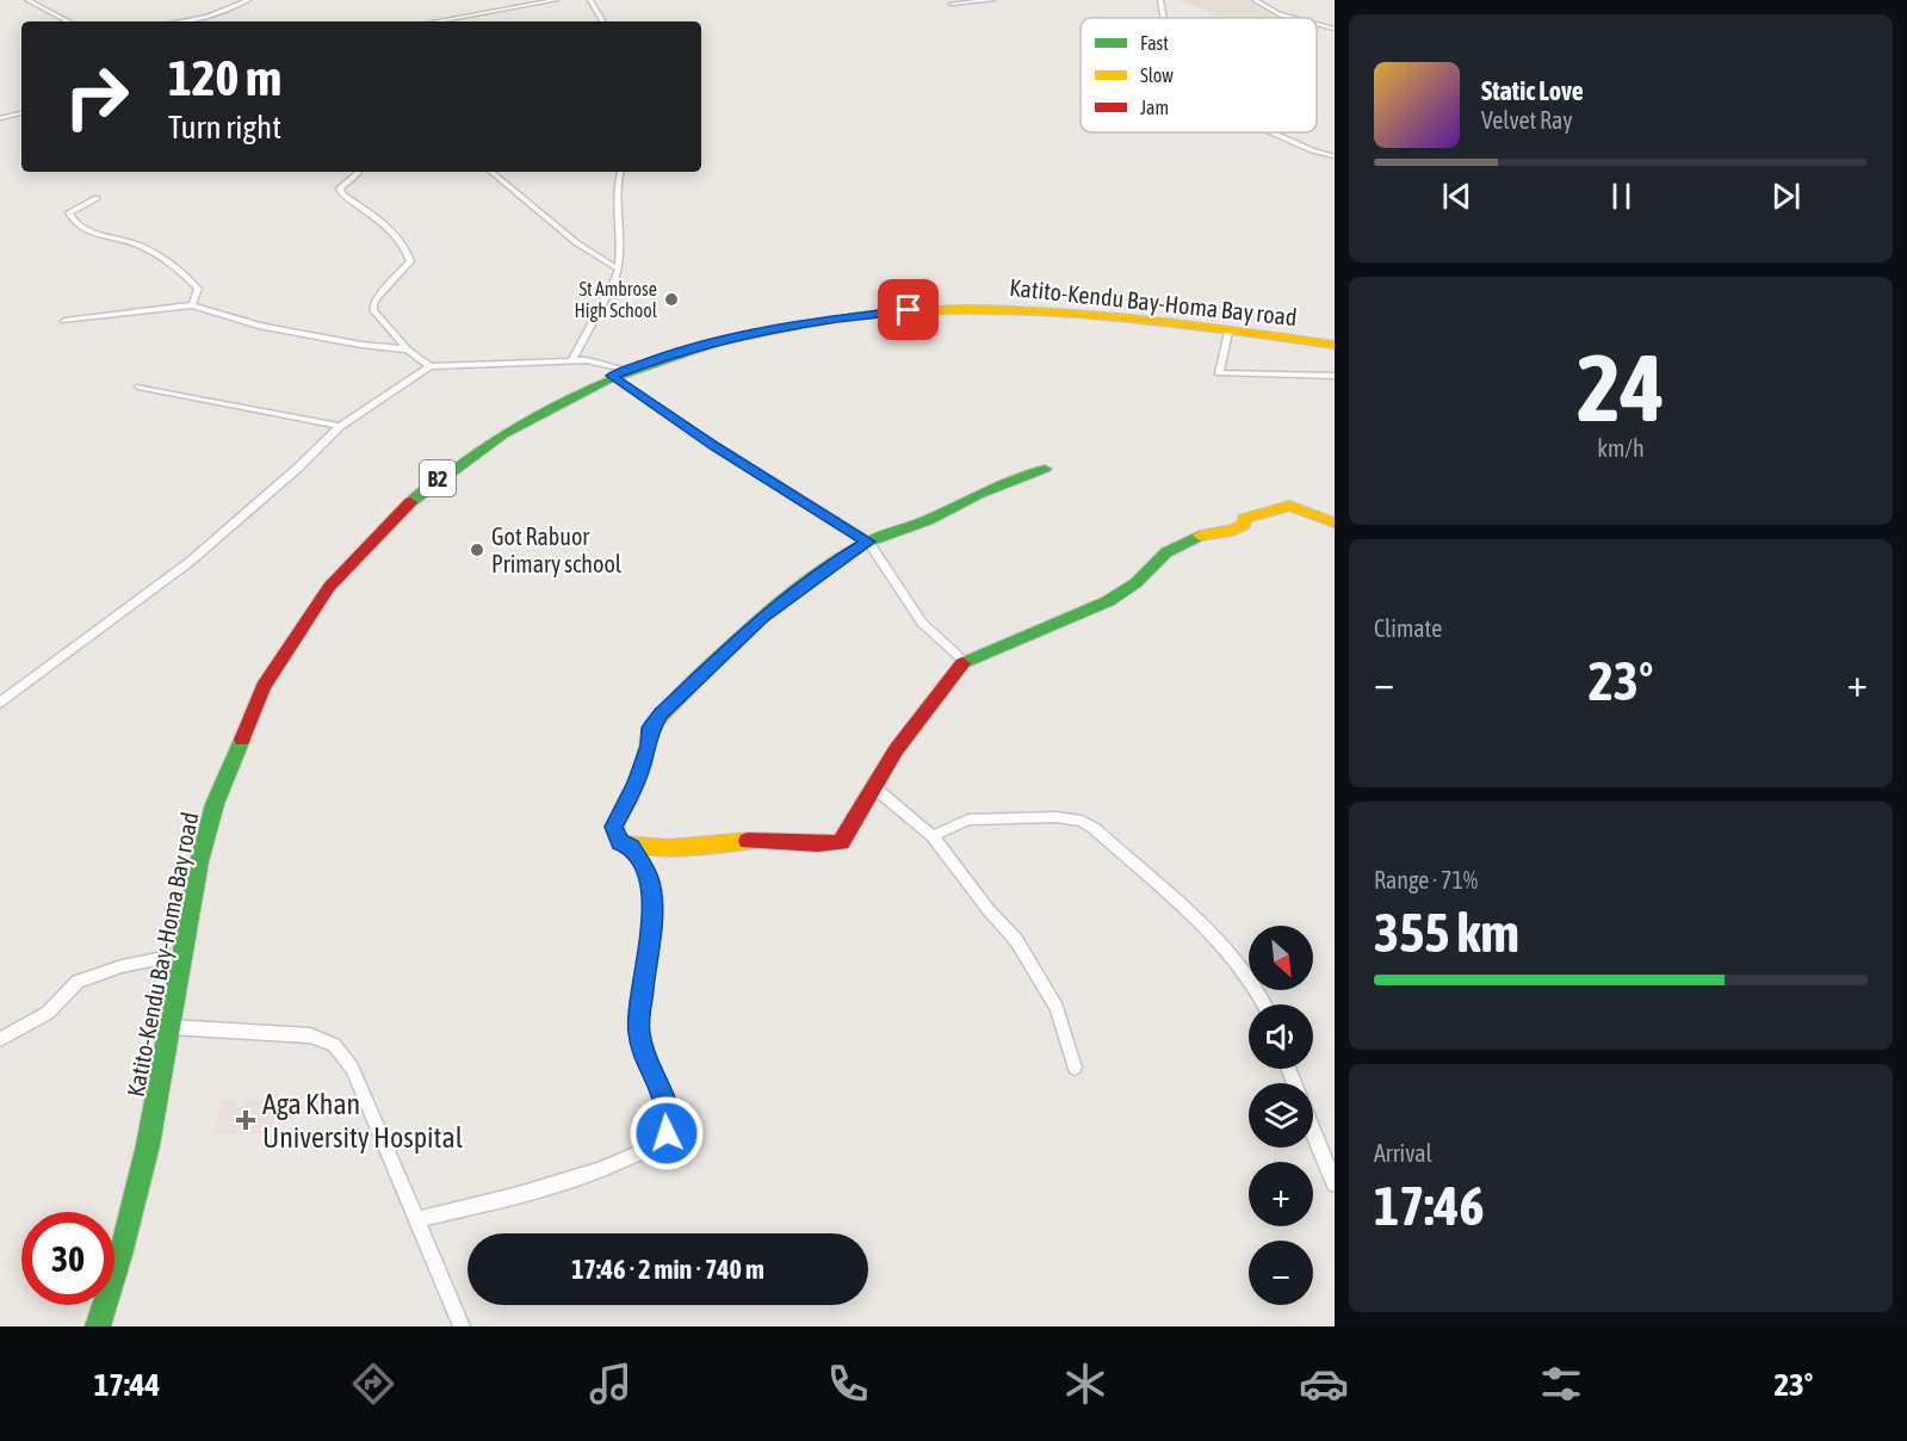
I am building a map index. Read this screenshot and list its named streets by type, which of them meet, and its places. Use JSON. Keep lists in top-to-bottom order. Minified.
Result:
{"streets":{"main road":["Katito-Kendu Bay-Homa Bay road","B2"]},"places":{"other":["St Ambrose High School","Got Rabuor Primary school"],"health":["Aga Khan University Hospital"]},"legend":["Fast","Slow","Jam"],"north":"bottom right","page":{"turn":["120 m","Turn right"],"song":["Static Love","Velvet Ray"],"tile":[["24","km/h"],"Climate",["Range · 71%","355 km"],["Arrival","17:46"]],"heat":["−","23°","+"],"map_buttons":["+","−"],"limit":"30","trip":"17:46 · 2 min · 740 m","tabs":["17:44","23°"]}}
